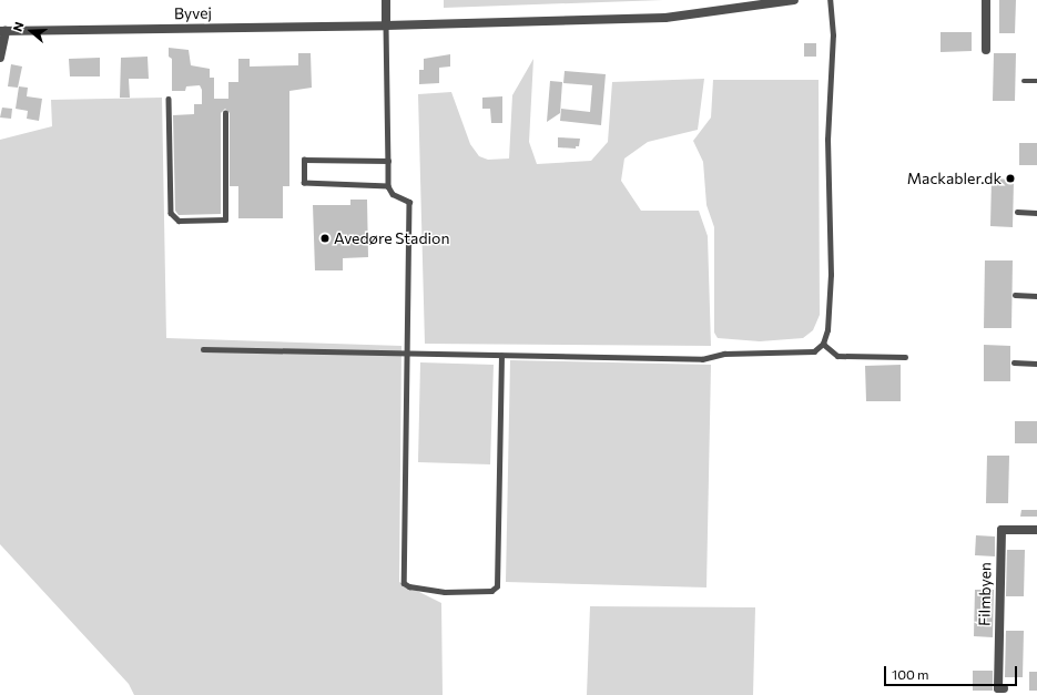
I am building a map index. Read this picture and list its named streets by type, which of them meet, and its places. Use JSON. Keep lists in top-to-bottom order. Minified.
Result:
{"streets":{"street":["Byvej","Filmbyen"]},"places":["Mackabler.dk","Avedøre Stadion"],"scale_bar":"100 m","north":"left"}
